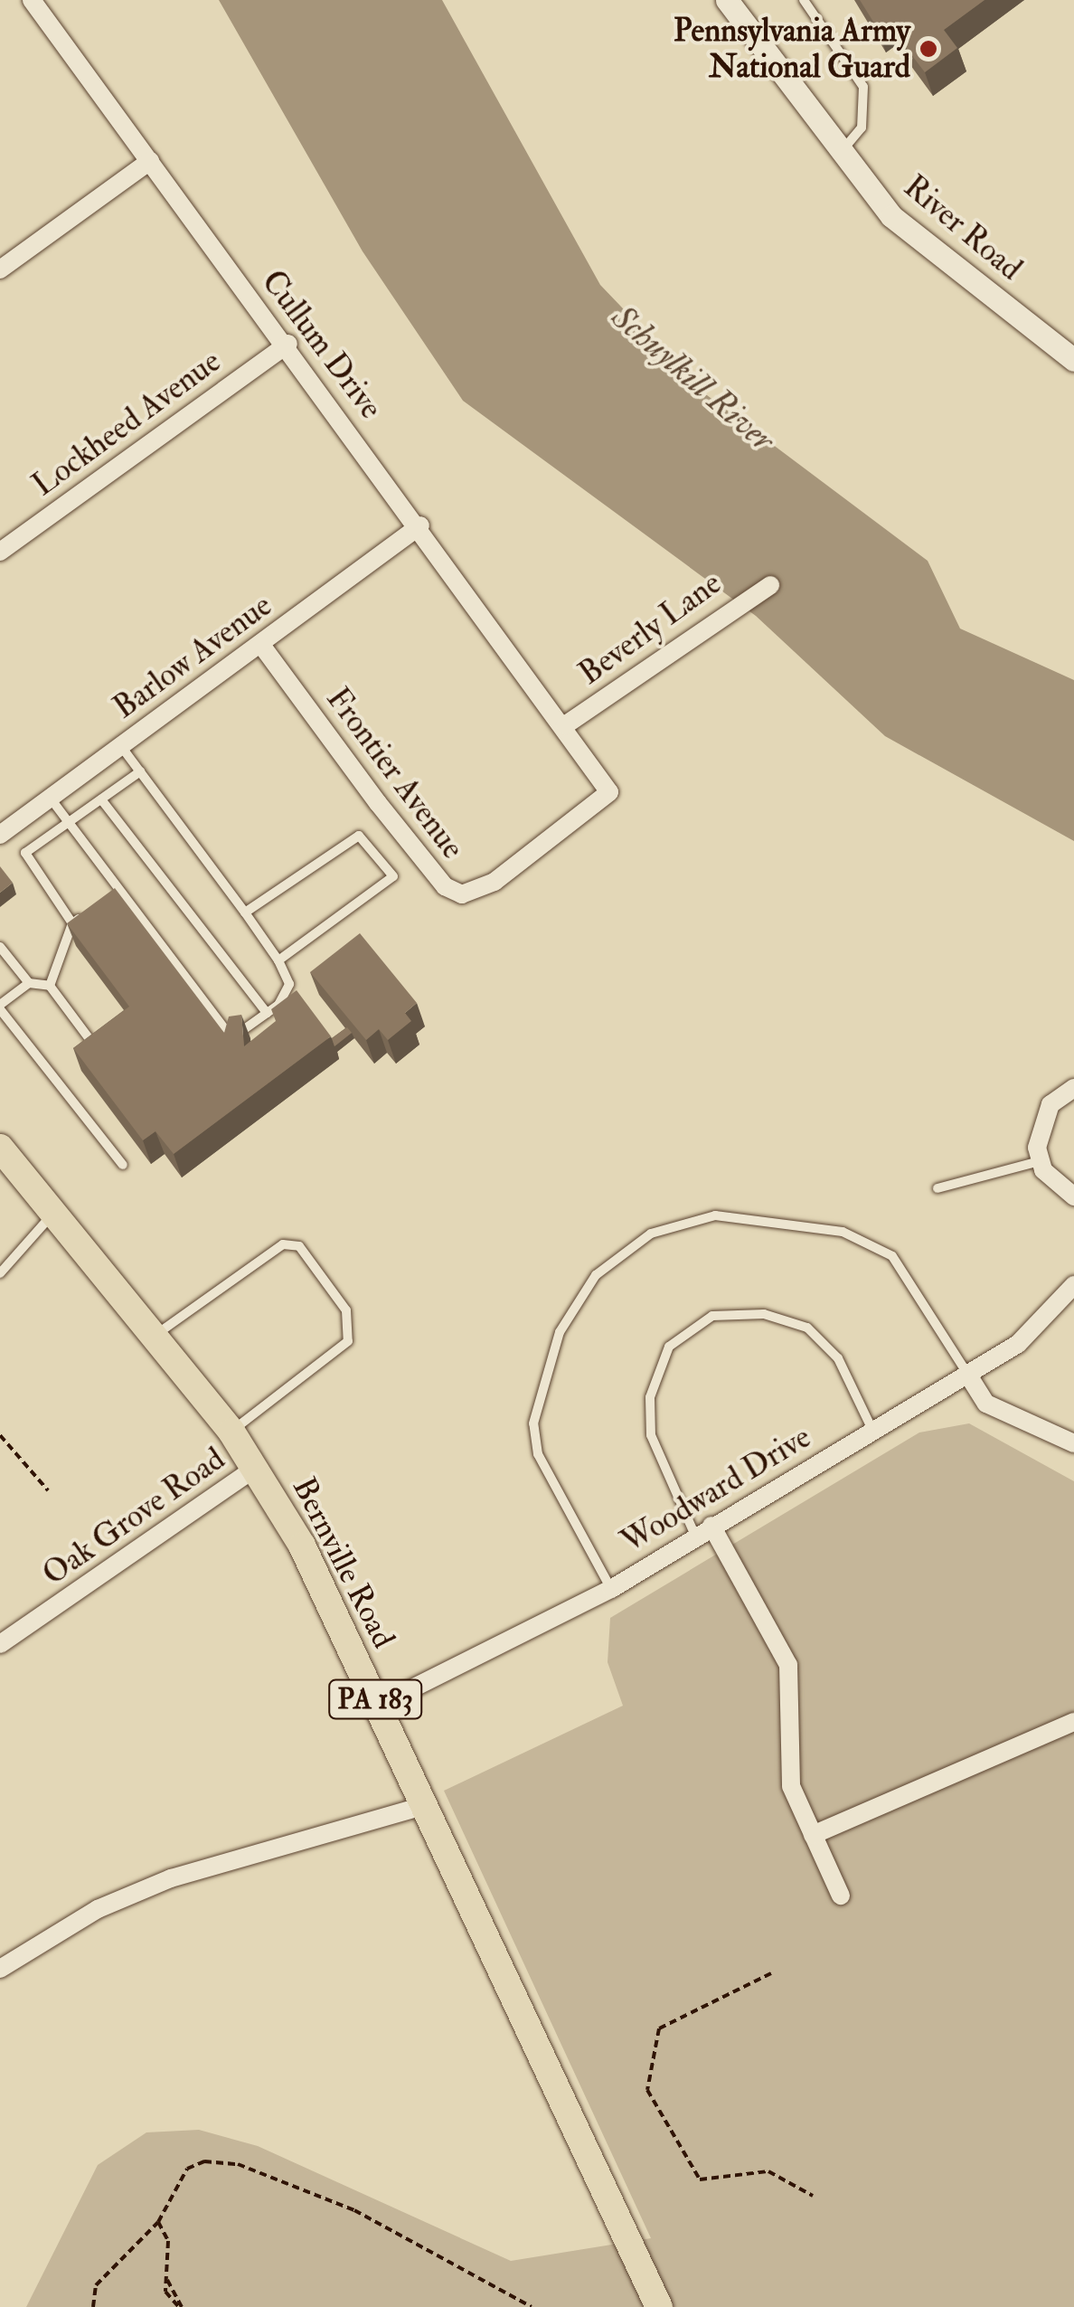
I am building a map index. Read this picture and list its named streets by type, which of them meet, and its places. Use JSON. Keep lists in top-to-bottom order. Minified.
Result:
{"streets":{"main road":["Bernville Road","PA 183"],"street":["River Road","Cullum Drive","Lockheed Avenue","Beverly Lane","Barlow Avenue","Frontier Avenue","Woodward Drive","Oak Grove Road"]},"crossings":[["Cullum Drive","Lockheed Avenue"],["Cullum Drive","Beverly Lane"],["Cullum Drive","Barlow Avenue"],["Cullum Drive","Frontier Avenue"],["Beverly Lane","Frontier Avenue"],["Barlow Avenue","Frontier Avenue"],["Woodward Drive","Bernville Road"],["Oak Grove Road","Bernville Road"]],"water":["Schuylkill River"],"places":["Pennsylvania Army National Guard"]}
